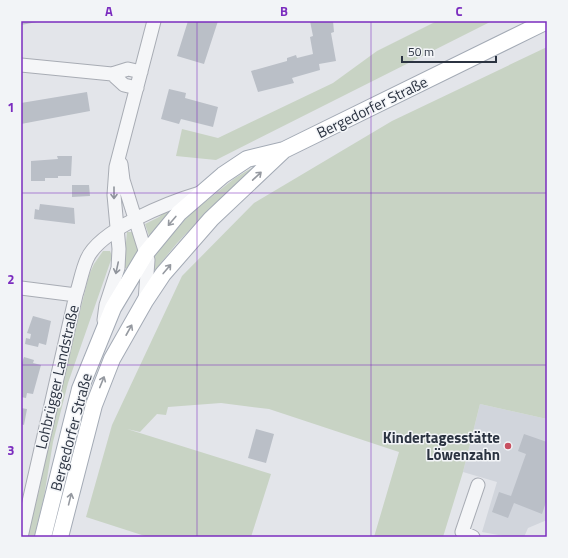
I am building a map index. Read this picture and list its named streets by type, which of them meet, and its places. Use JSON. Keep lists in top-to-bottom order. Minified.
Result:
{"streets":{"main road":["Bergedorfer Straße"],"street":["Lohbrügger Landstraße"]},"crossings":[["Bergedorfer Straße","Lohbrügger Landstraße"]],"places":["Kindertagesstätte Löwenzahn"],"scale_bar":"50 m","grid":{"columns":["A","B","C"],"rows":["1","2","3"]}}
